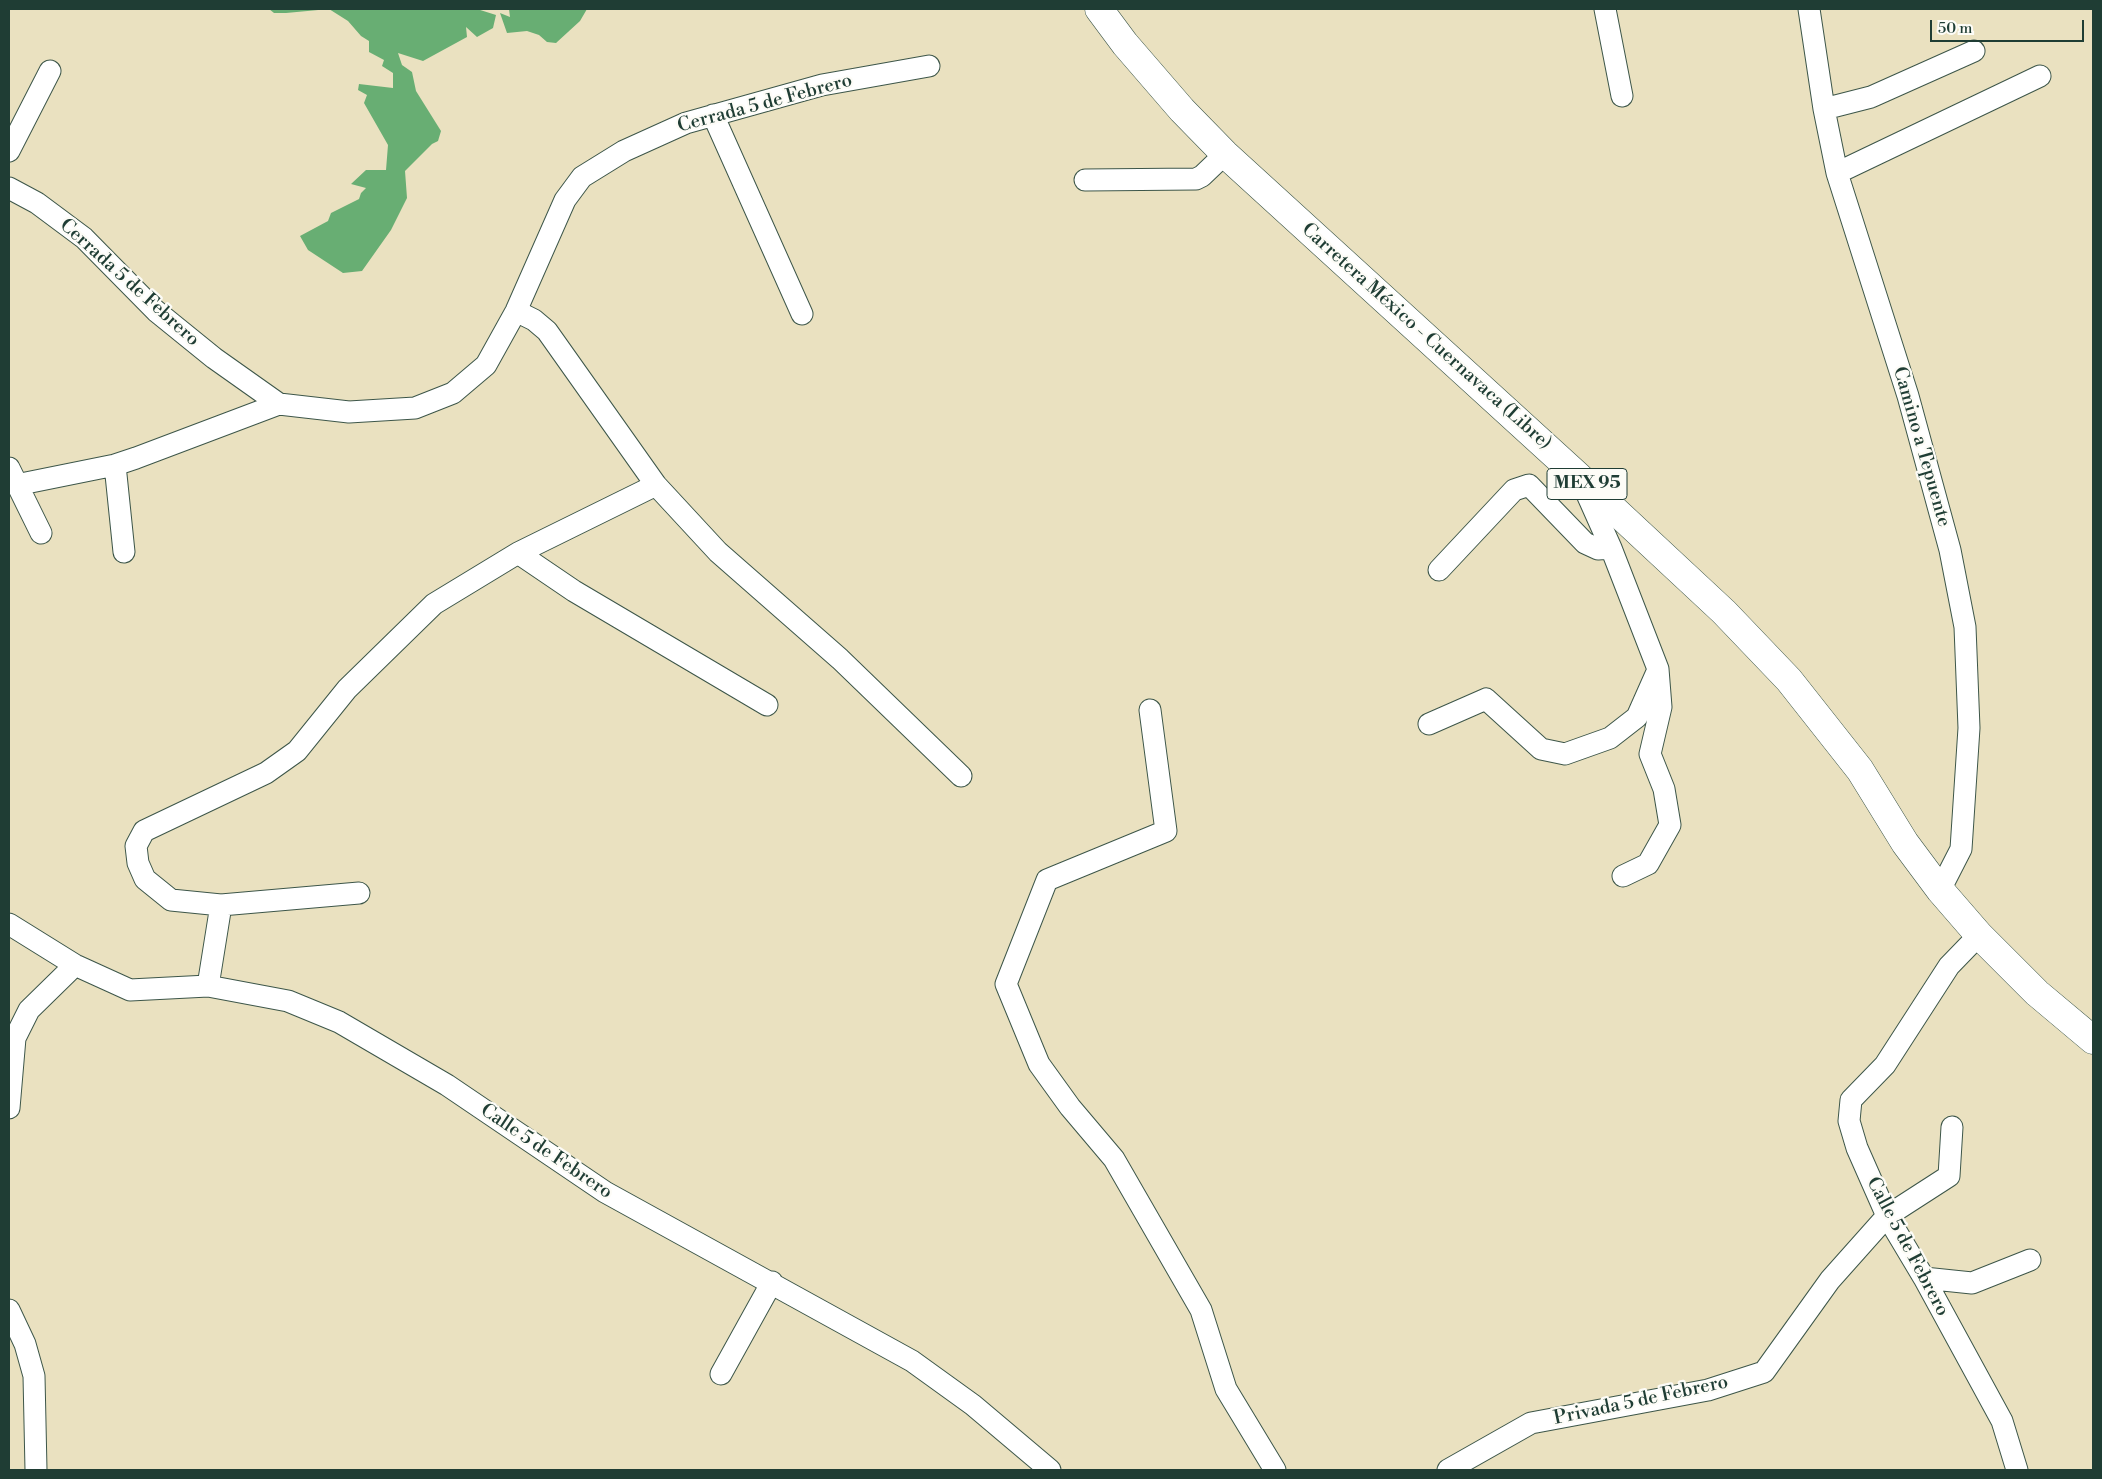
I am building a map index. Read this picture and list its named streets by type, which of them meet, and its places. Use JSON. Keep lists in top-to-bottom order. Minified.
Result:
{"streets":{"main road":["Carretera México - Cuernavaca (Libre)","MEX 95"],"street":["Cerrada 5 de Febrero","Camino a Tepuente","Calle 5 de Febrero","Privada 5 de Febrero"]},"crossings":[["Carretera México - Cuernavaca (Libre)","Camino a Tepuente"],["Carretera México - Cuernavaca (Libre)","Calle 5 de Febrero"],["Calle 5 de Febrero","Privada 5 de Febrero"]],"scale_bar":"50 m"}
